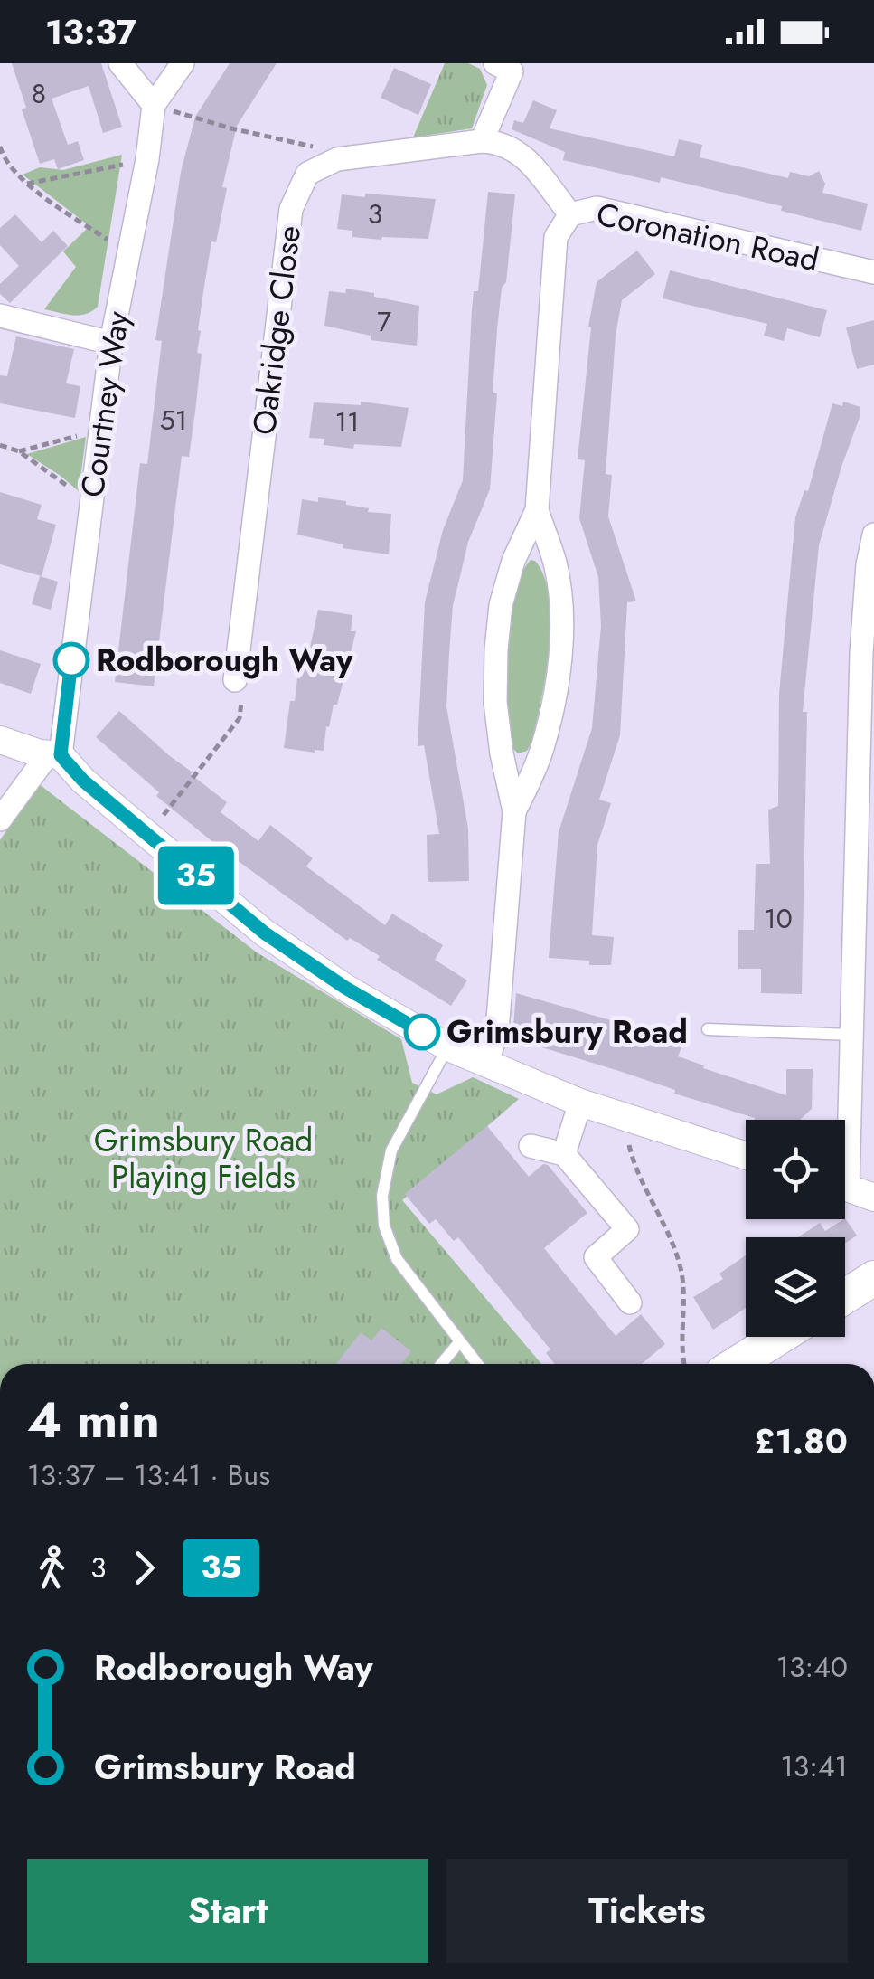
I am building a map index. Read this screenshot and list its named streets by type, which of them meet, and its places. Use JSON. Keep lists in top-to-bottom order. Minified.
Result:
{"streets":{"street":["Coronation Road","Oakridge Close","Courtney Way"]},"crossings":[["Coronation Road","Oakridge Close"]],"parks":["Grimsbury Road Playing Fields"],"places":["Rodborough Way","Grimsbury Road"],"lines":["bus line 35"],"house_numbers":["8","3","7","51","11","10"],"page":{"status":"13:37","on_map":"35","heading":["4 min","13:37 – 13:41 · Bus","£1.80"],"legs":["3","35"],"list":[{"name":"Rodborough Way","value":"13:40"},{"name":"Grimsbury Road","value":"13:41"}],"buttons":["Start","Tickets"]}}
